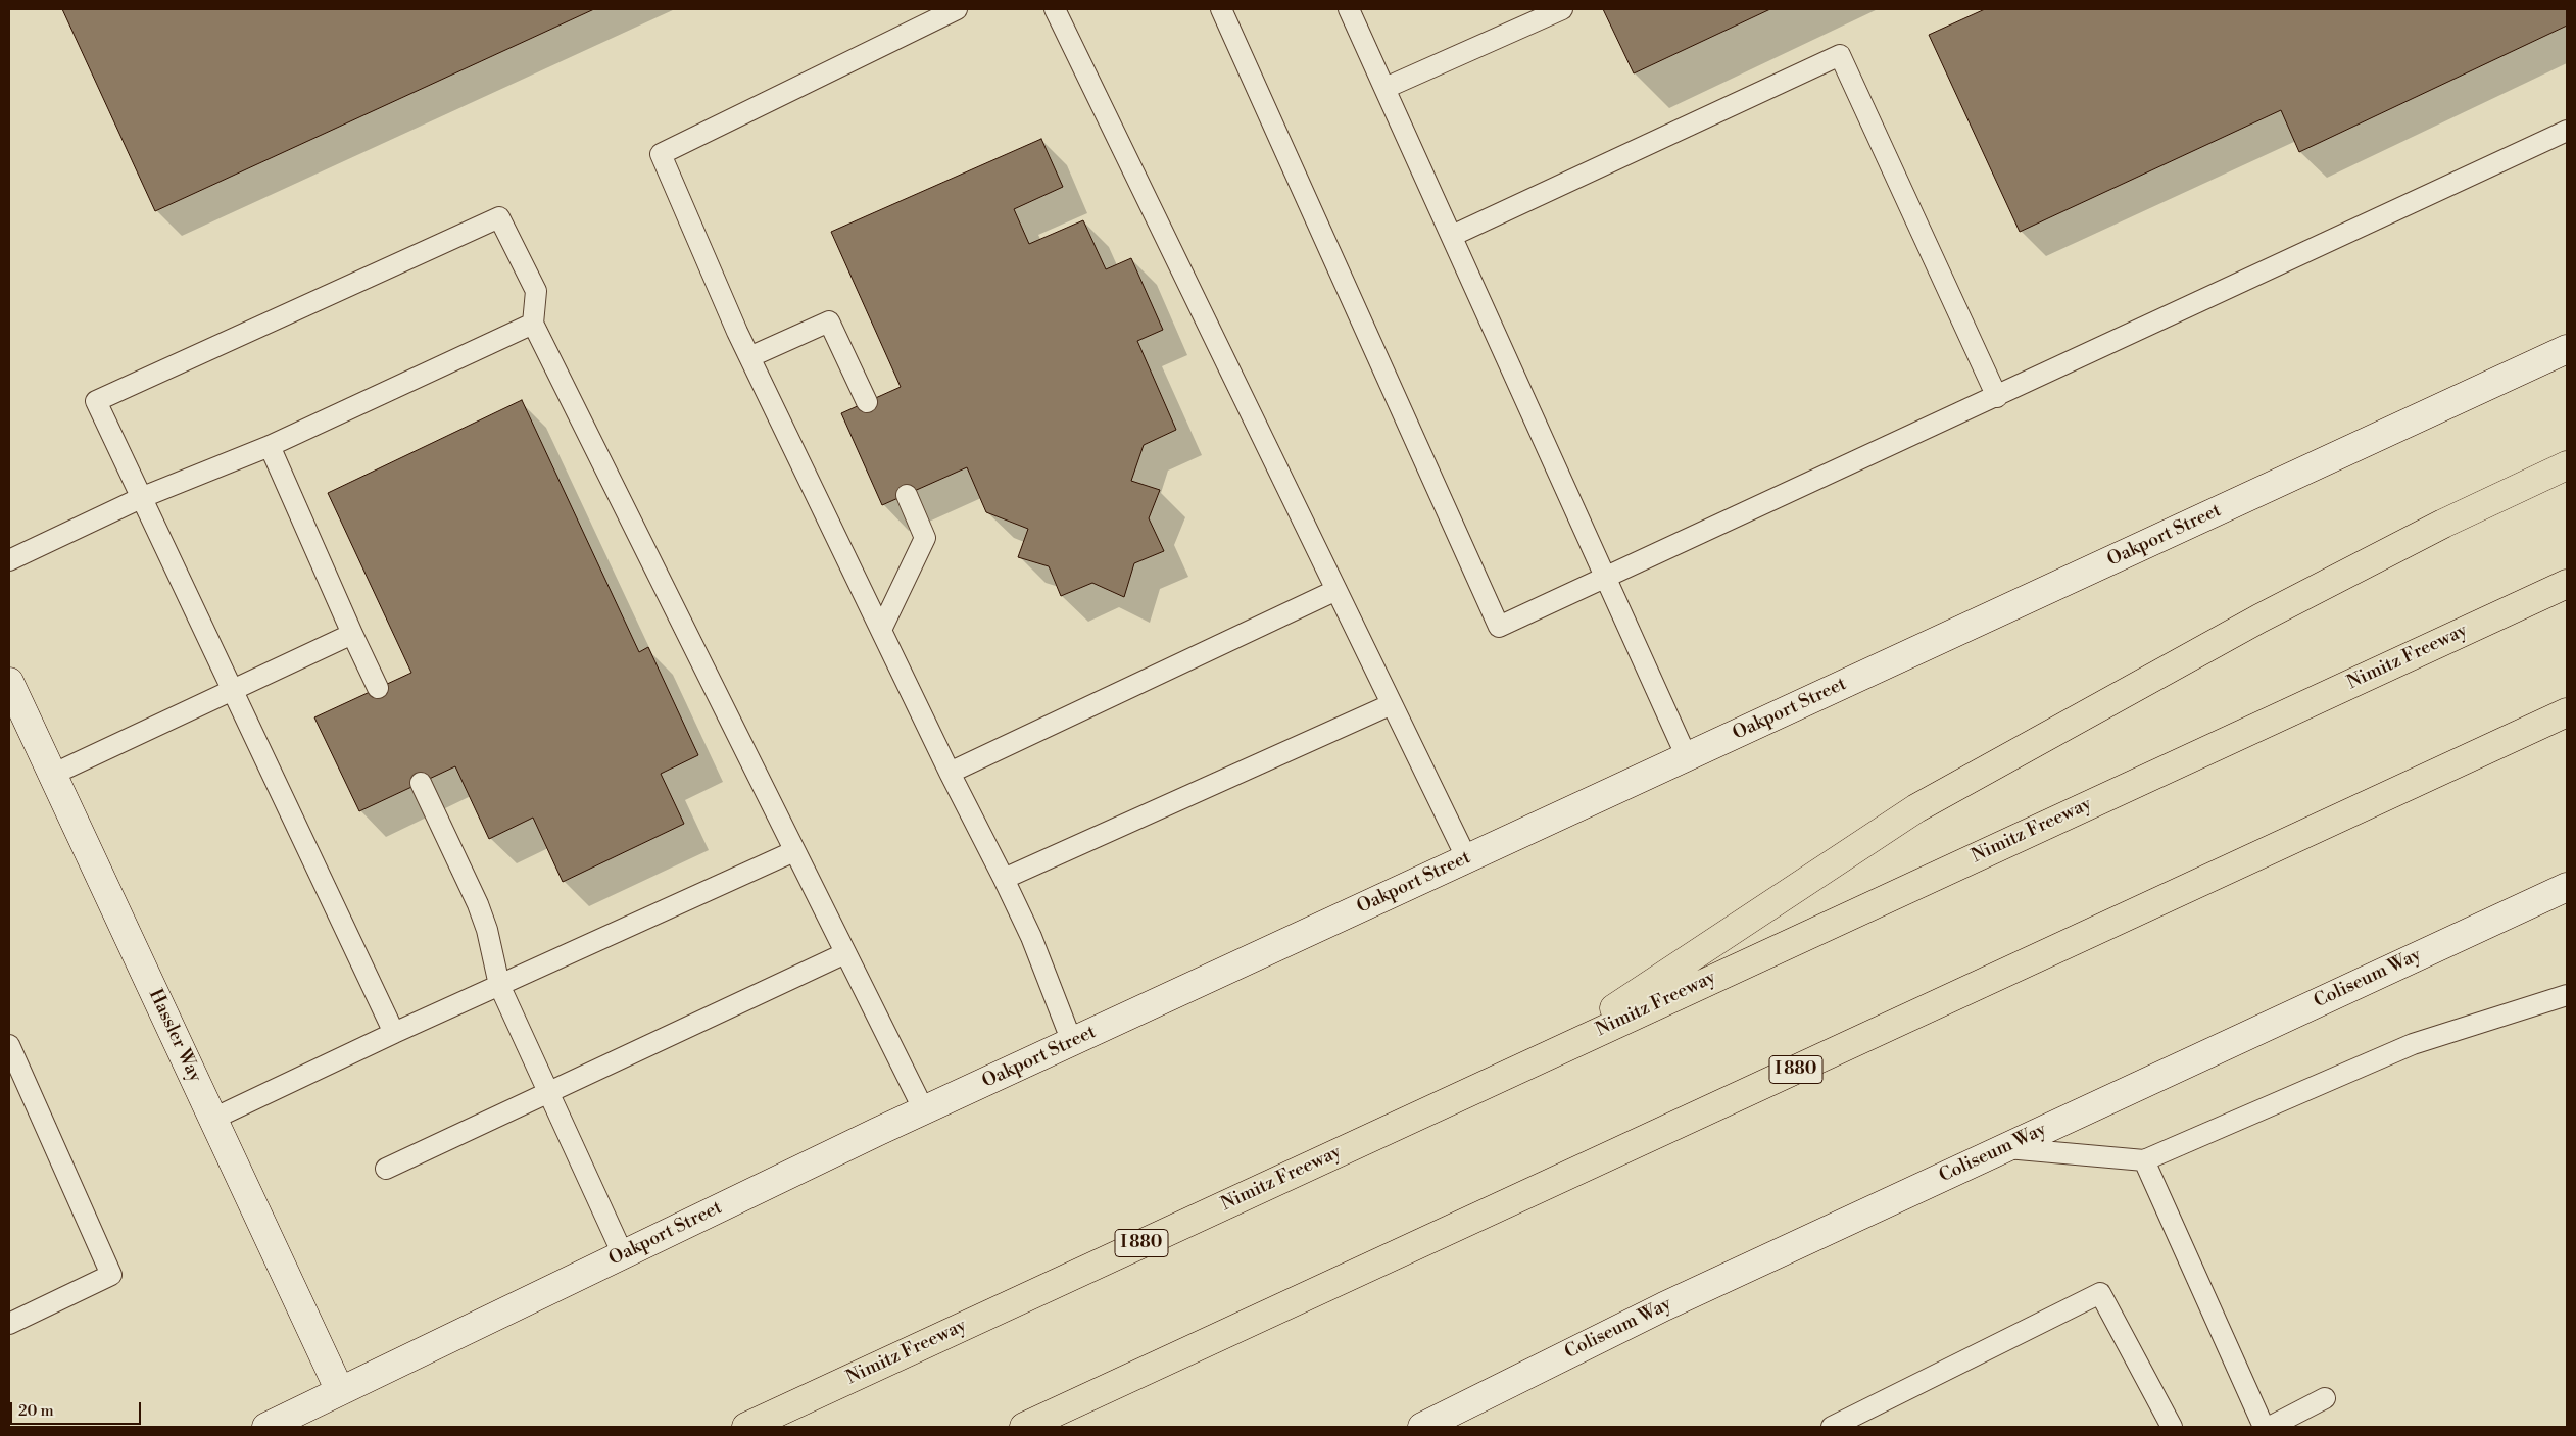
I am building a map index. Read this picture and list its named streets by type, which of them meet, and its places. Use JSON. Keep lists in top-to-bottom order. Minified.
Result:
{"streets":{"highway":["Nimitz Freeway","I 880"],"main road":["Oakport Street","Coliseum Way","Hassler Way"]},"crossings":[["Oakport Street","Hassler Way"]],"scale_bar":"20 m"}
